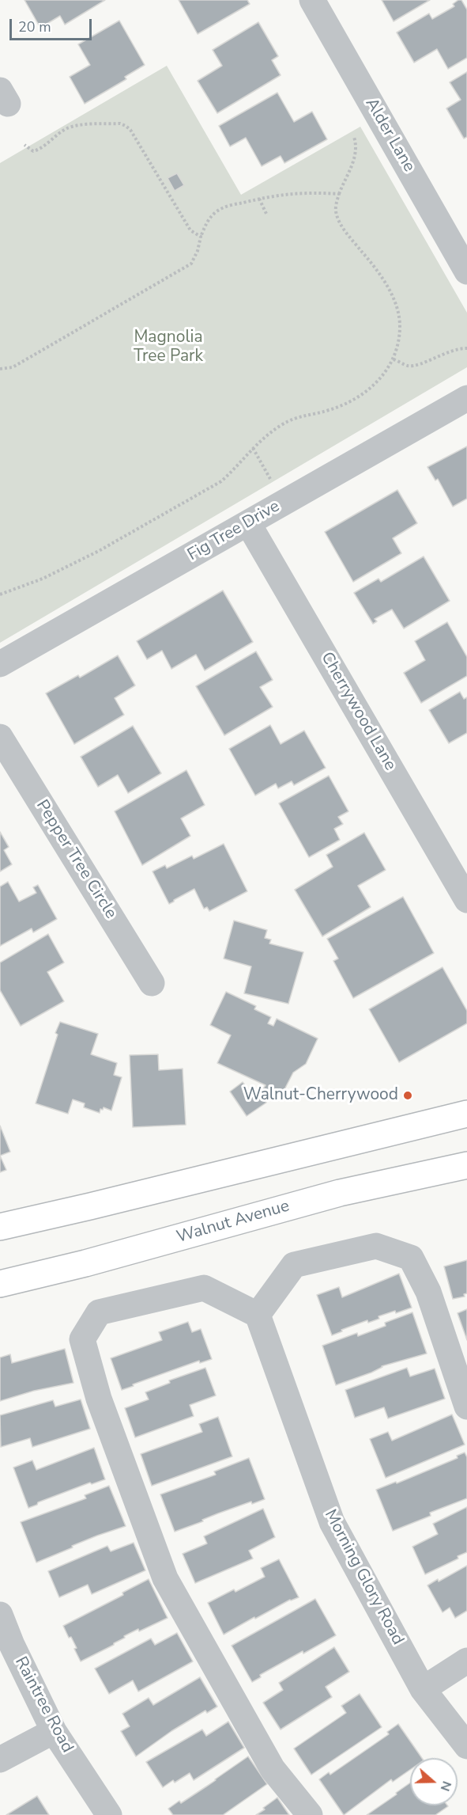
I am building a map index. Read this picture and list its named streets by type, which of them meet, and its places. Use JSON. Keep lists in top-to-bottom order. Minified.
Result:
{"streets":{"main road":["Walnut Avenue"],"street":["Alder Lane","Fig Tree Drive","Cherrywood Lane","Pepper Tree Circle","Morning Glory Road","Raintree Road"]},"crossings":[["Fig Tree Drive","Cherrywood Lane"]],"parks":["Magnolia Tree Park"],"places":["Walnut-Cherrywood"],"scale_bar":"20 m","north":"right"}
